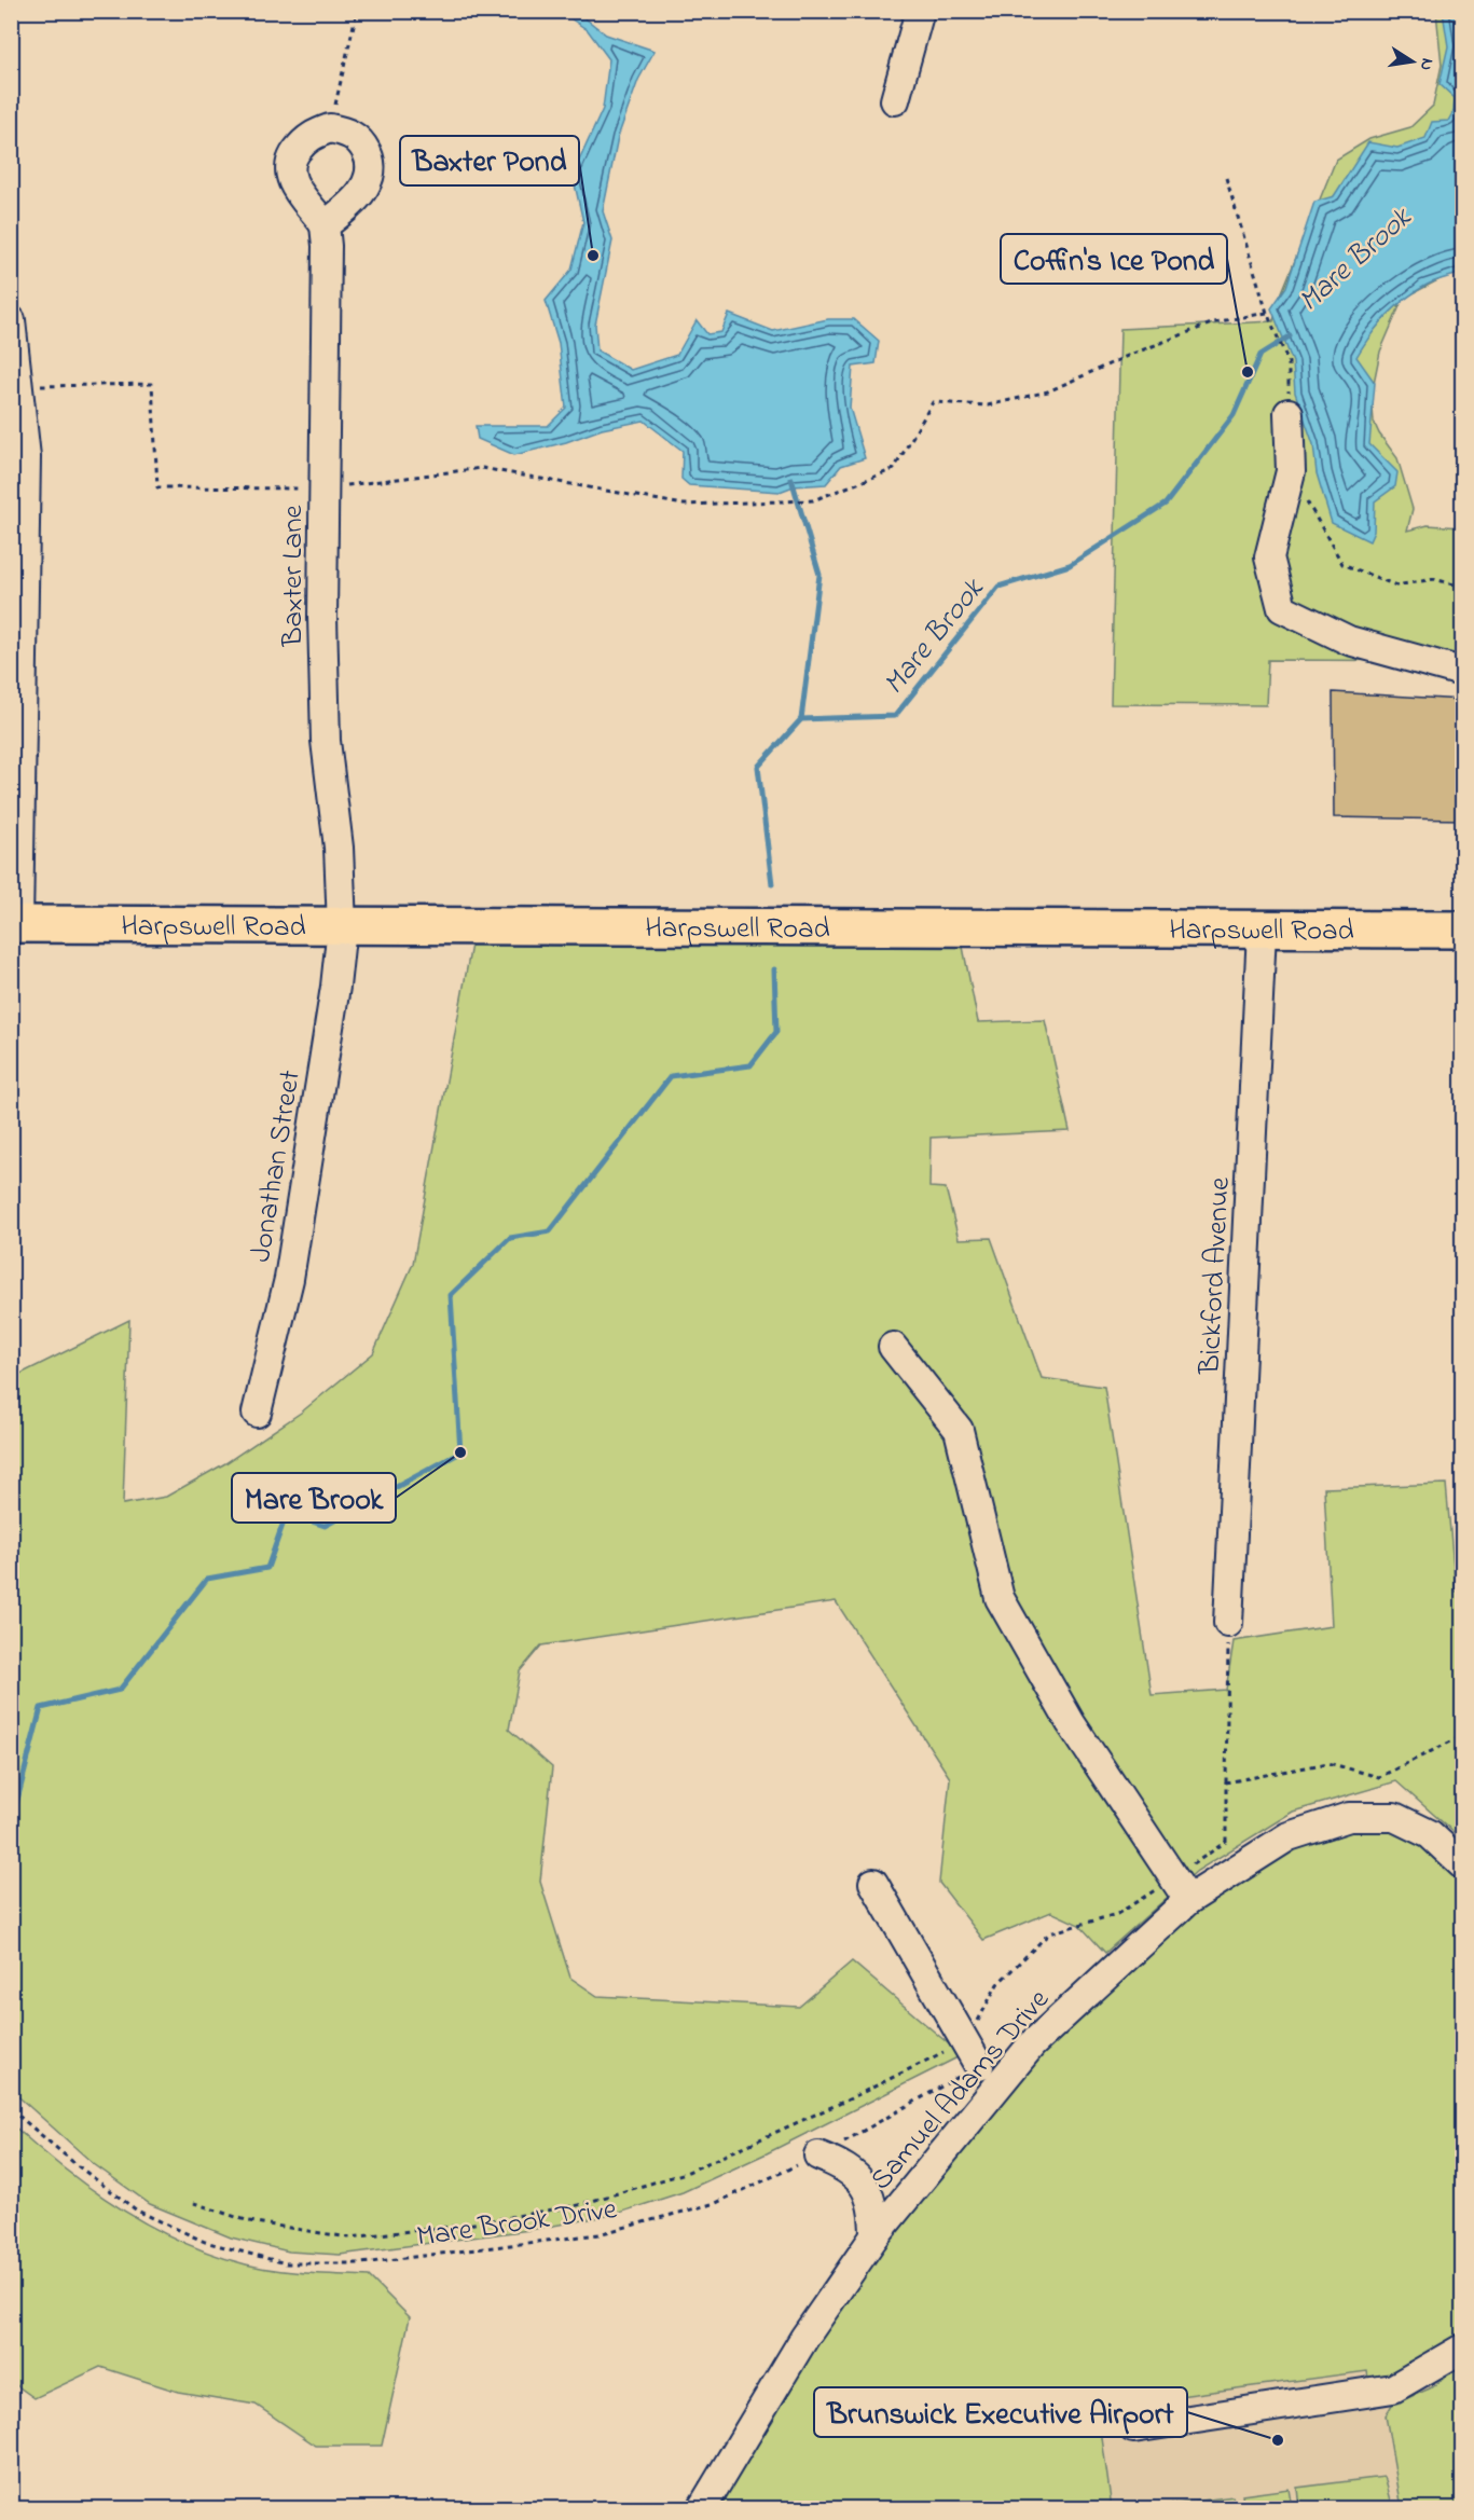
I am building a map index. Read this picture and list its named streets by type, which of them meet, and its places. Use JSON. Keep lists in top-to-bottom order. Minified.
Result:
{"streets":{"main road":["Harpswell Road"],"street":["Baxter Lane","Jonathan Street","Bickford Avenue","Samuel Adams Drive"],"path":["Mare Brook Drive"]},"crossings":[["Baxter Lane","Harpswell Road"],["Baxter Lane","Jonathan Street"],["Harpswell Road","Jonathan Street"],["Harpswell Road","Bickford Avenue"]],"water":["Mare Brook"],"places":["Baxter Pond","Coffin's Ice Pond","Mare Brook","Brunswick Executive Airport"],"north":"right"}
